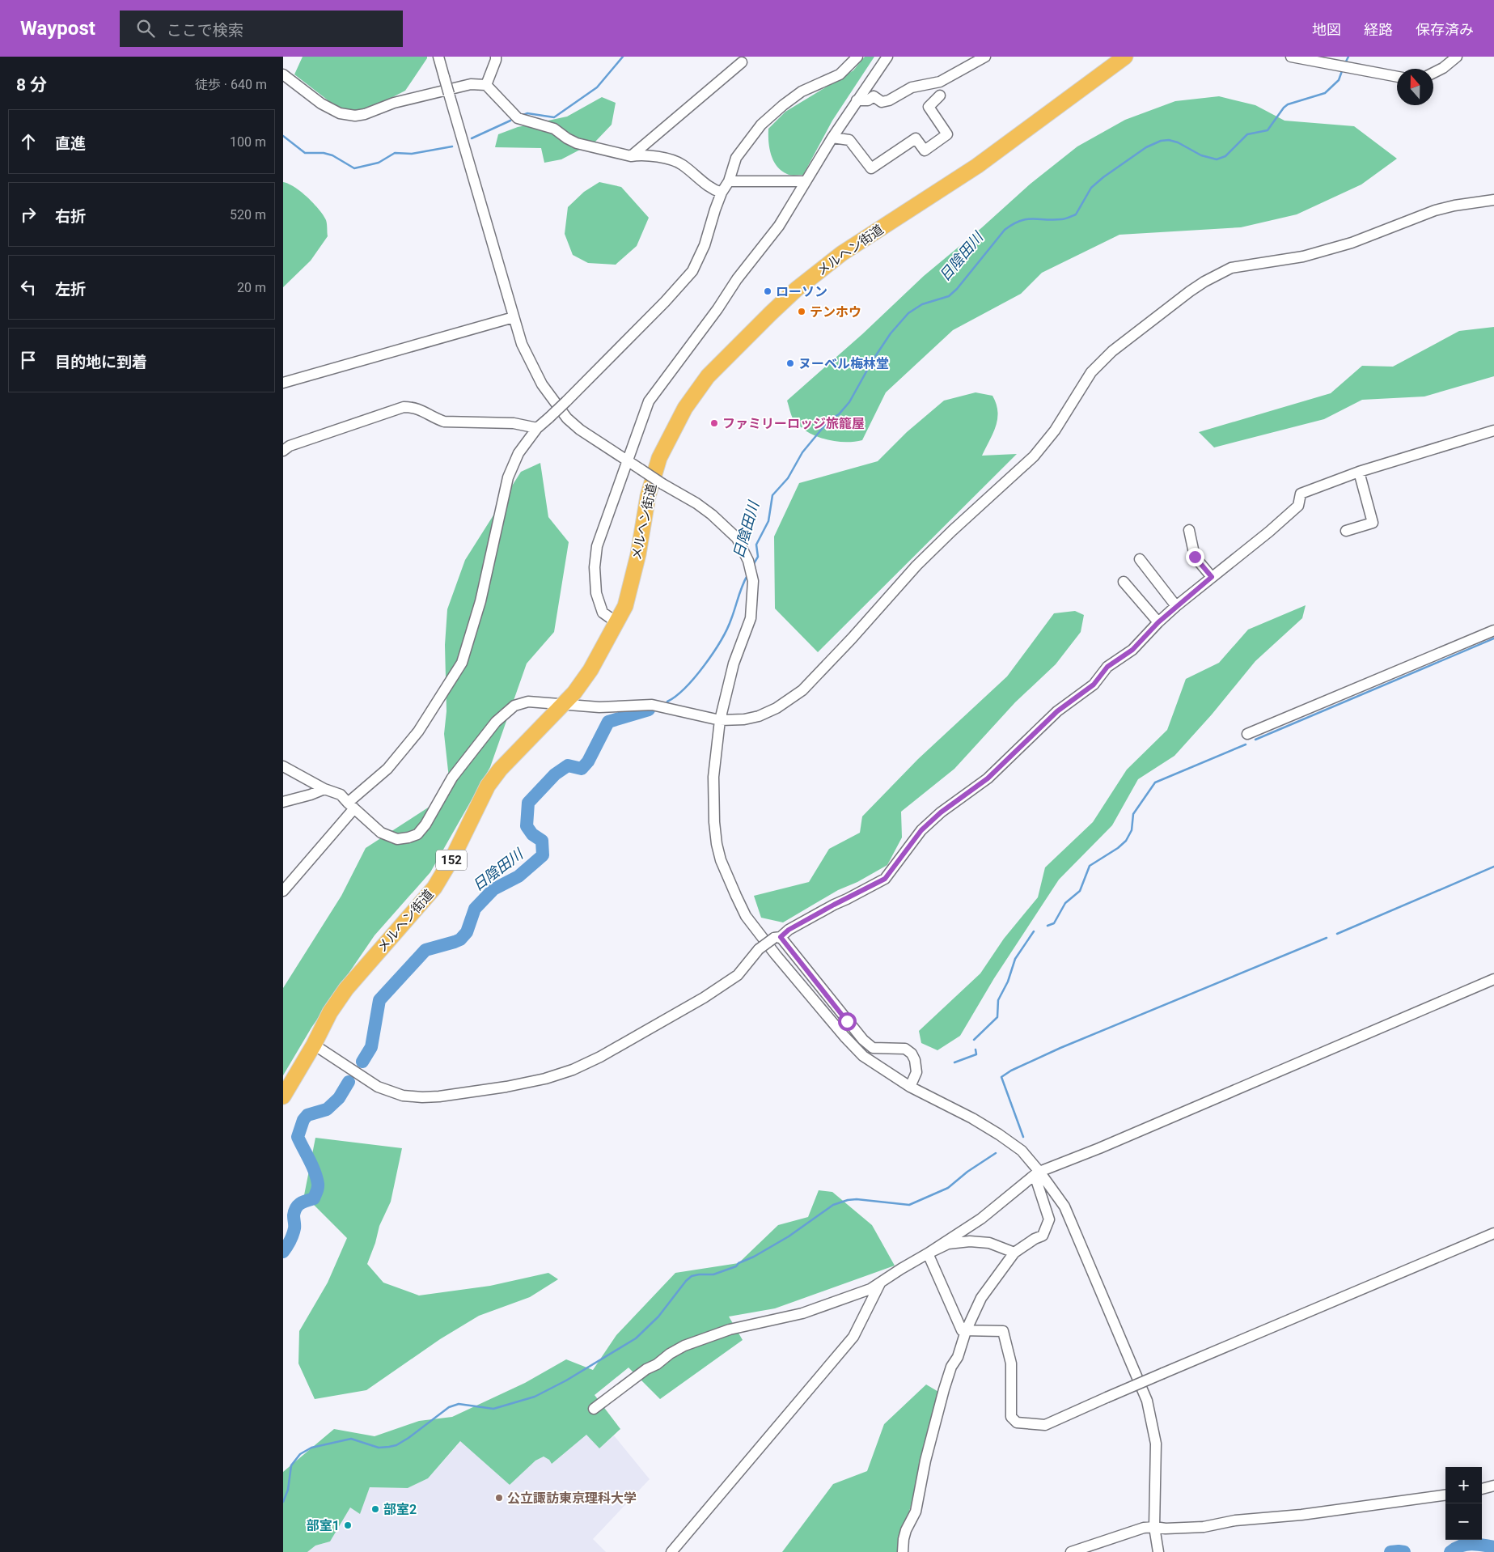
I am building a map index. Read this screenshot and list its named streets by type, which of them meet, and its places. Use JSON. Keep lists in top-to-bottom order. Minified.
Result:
{"streets":{"highway":["メルヘン街道","152"]},"water":["日陰田川"],"places":["ローソン","テンホウ","ヌーベル梅林堂","ファミリーロッジ旅籠屋","公立諏訪東京理科大学","部室2","部室1"],"north":"top","page":{"header":"Waypost","search":"ここで検索","nav":["地図","経路","保存済み"],"heading":["8 分","徒歩 · 640 m"],"list":[["直進","100 m"],["右折","520 m"],["左折","20 m"],"目的地に到着"],"map_buttons":["+","−"]}}
